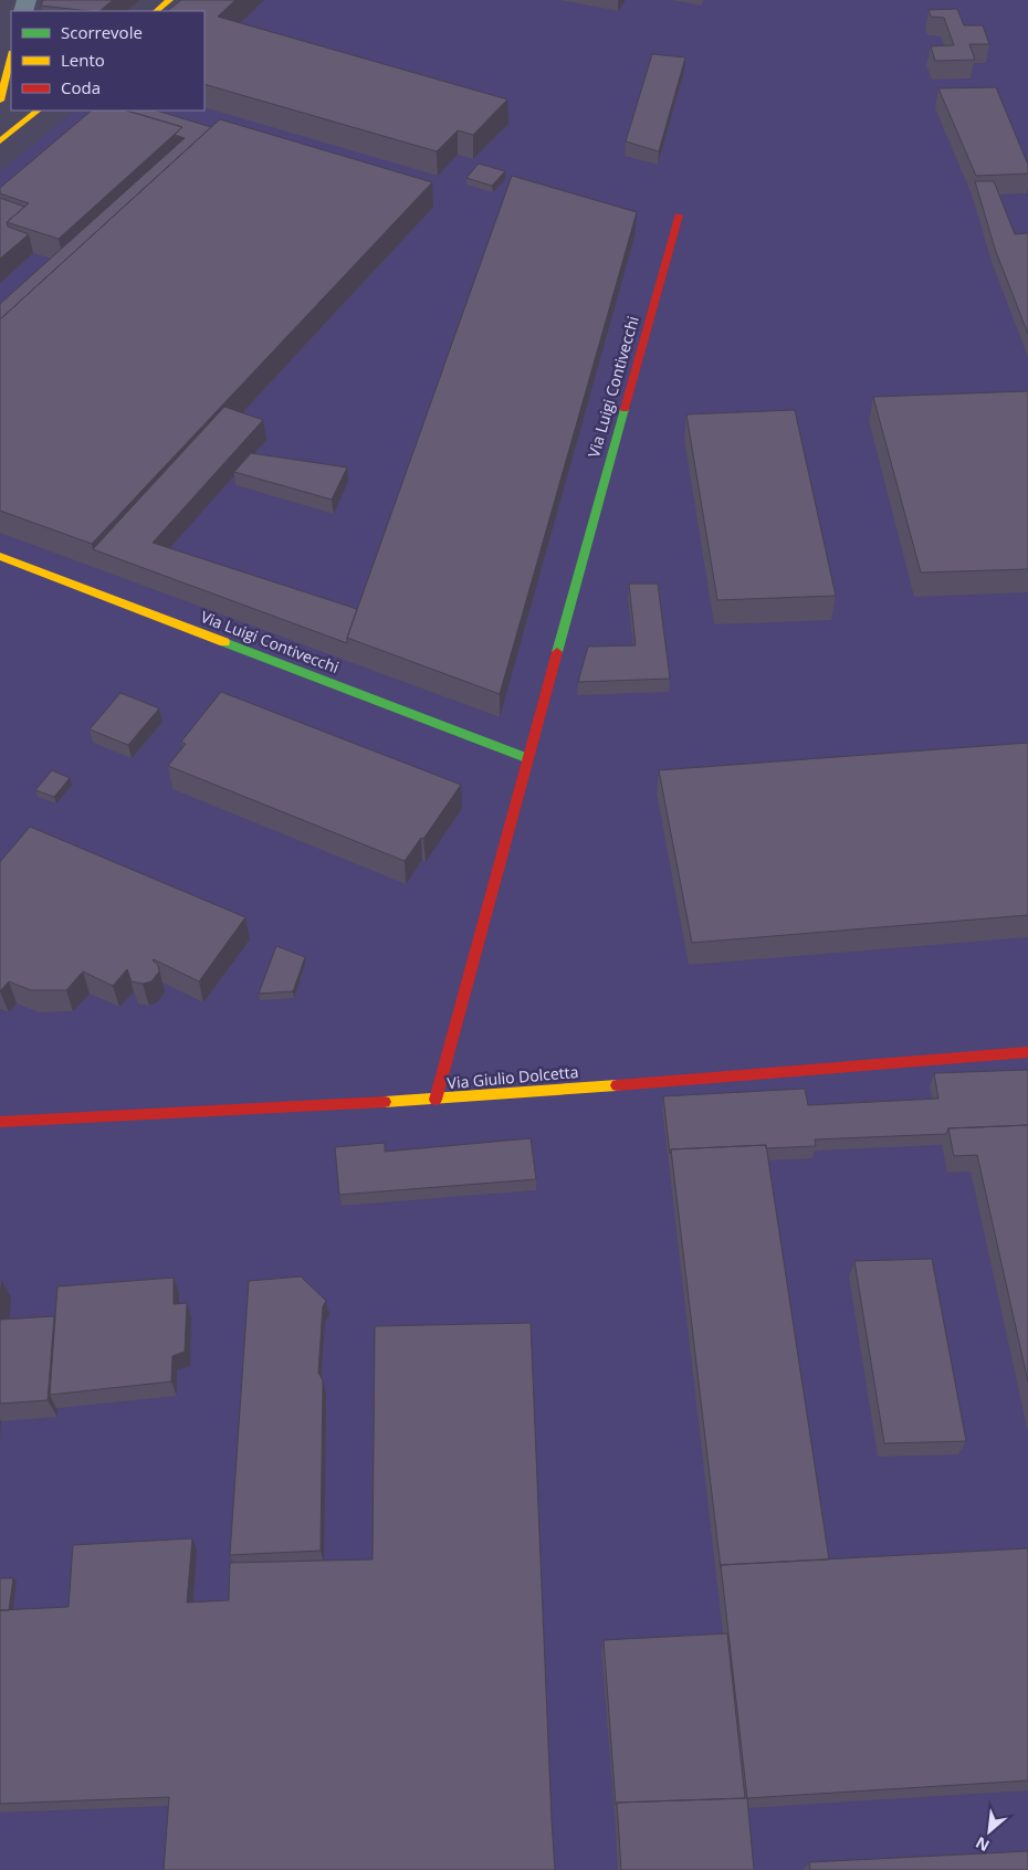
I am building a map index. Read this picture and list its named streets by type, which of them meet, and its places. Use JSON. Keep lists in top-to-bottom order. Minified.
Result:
{"streets":{"street":["Via Luigi Contivecchi","Via Giulio Dolcetta"]},"crossings":[["Via Luigi Contivecchi","Via Giulio Dolcetta"]],"legend":["Scorrevole","Lento","Coda"],"north":"bottom left"}
